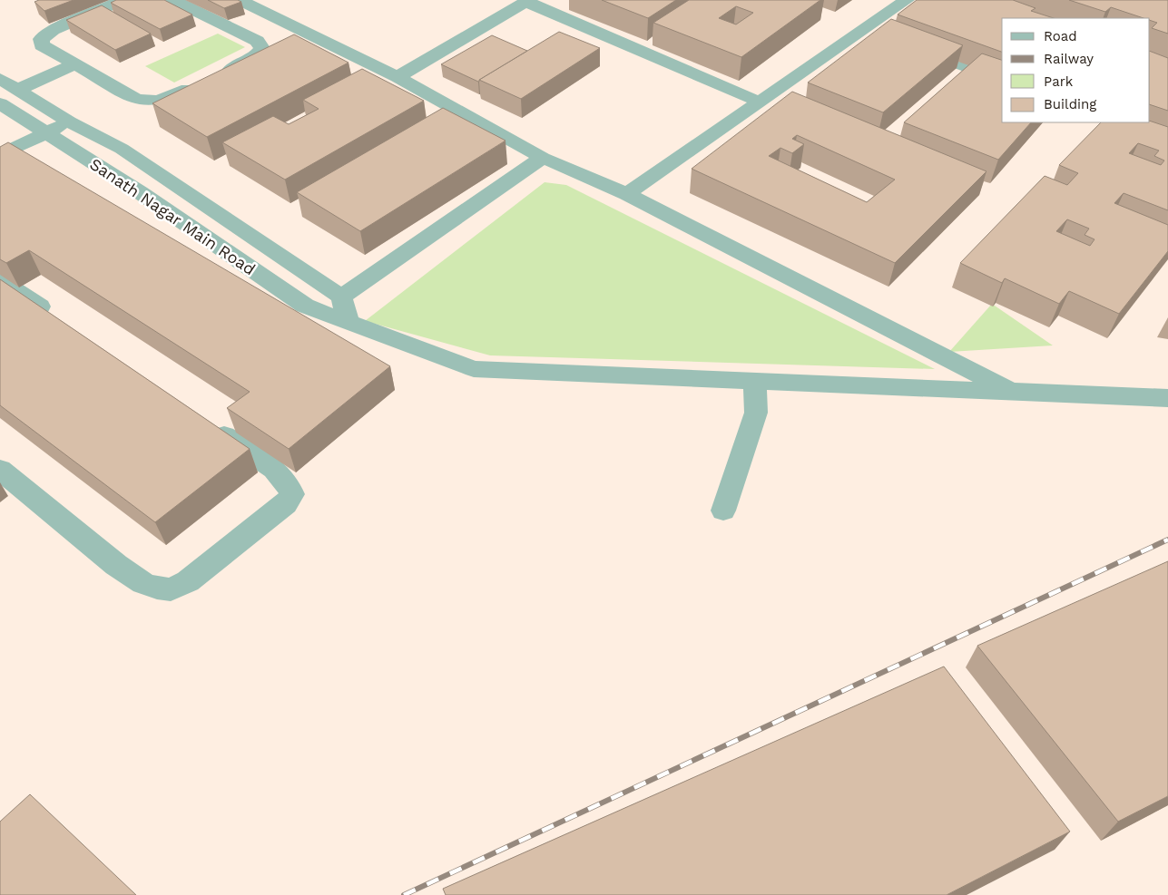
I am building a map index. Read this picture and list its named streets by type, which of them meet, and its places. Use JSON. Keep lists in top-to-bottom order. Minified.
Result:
{"streets":{"street":["Sanath Nagar Main Road"]},"legend":["Road","Railway","Park","Building"]}
